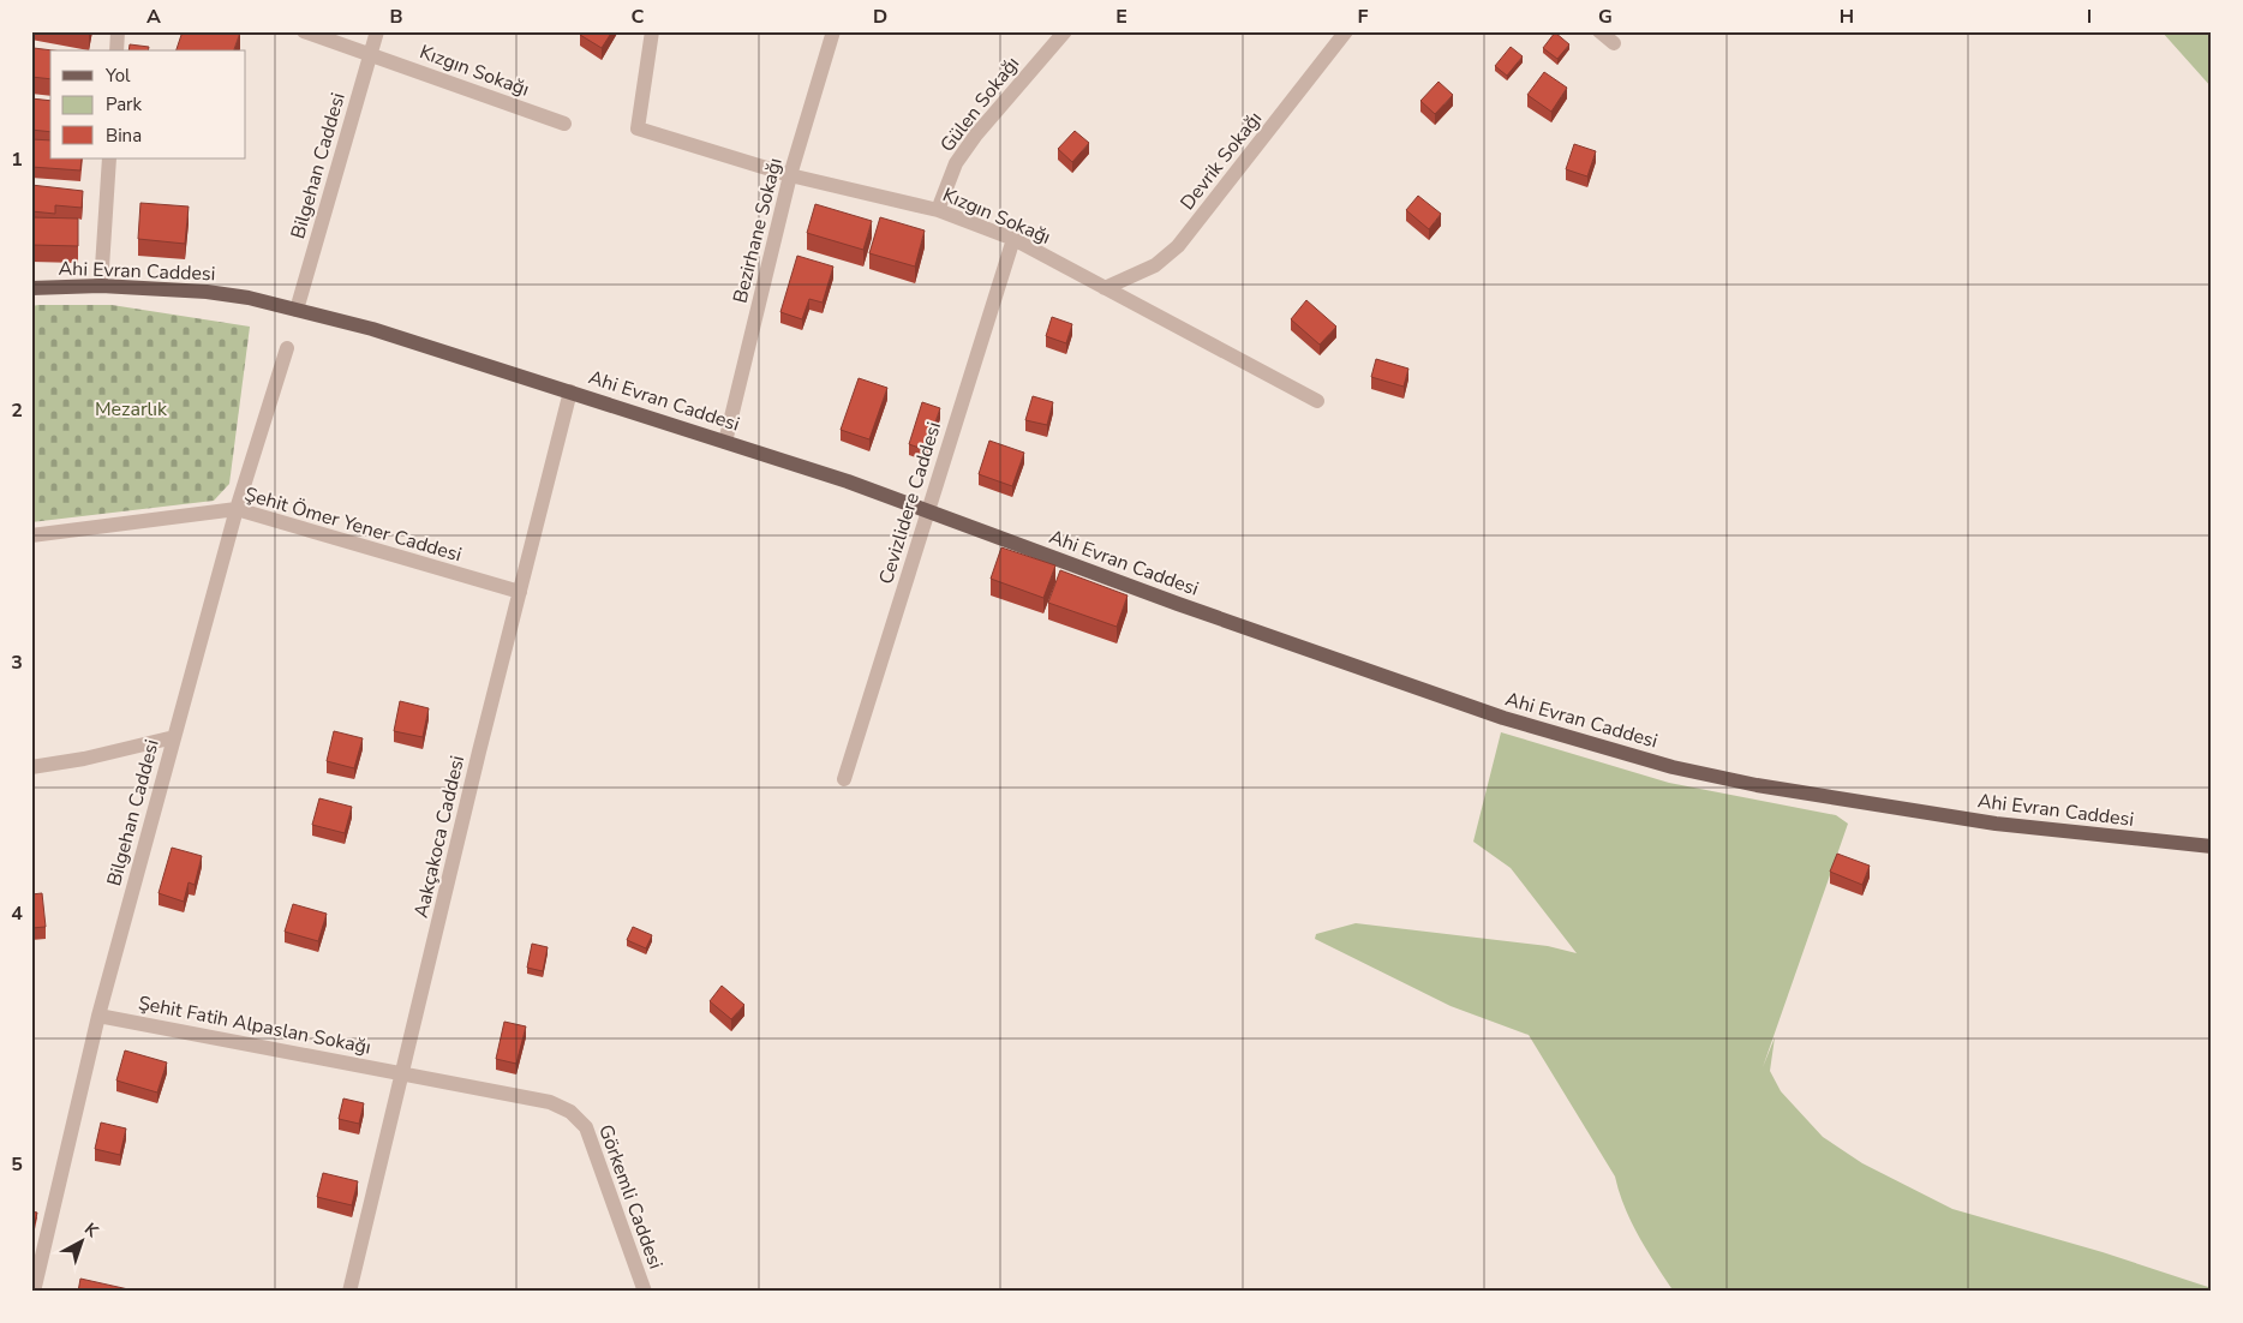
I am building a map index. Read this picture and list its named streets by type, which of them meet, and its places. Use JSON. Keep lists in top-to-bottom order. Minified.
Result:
{"streets":{"main road":["Ahi Evran Caddesi"],"street":["Kızgın Sokağı","Gülen Sokağı","Devrik Sokağı","Bilgehan Caddesi","Bezirhane Sokağı","Cevizlidere Caddesi","Şehit Ömer Yener Caddesi","Aakçakoca Caddesi","Şehit Fatih Alpaslan Sokağı","Görkemli Caddesi"]},"crossings":[["Kızgın Sokağı","Gülen Sokağı"],["Kızgın Sokağı","Devrik Sokağı"],["Kızgın Sokağı","Bilgehan Caddesi"],["Kızgın Sokağı","Bezirhane Sokağı"],["Kızgın Sokağı","Cevizlidere Caddesi"],["Bilgehan Caddesi","Ahi Evran Caddesi"],["Bilgehan Caddesi","Şehit Ömer Yener Caddesi"],["Bilgehan Caddesi","Şehit Fatih Alpaslan Sokağı"],["Bezirhane Sokağı","Ahi Evran Caddesi"],["Ahi Evran Caddesi","Cevizlidere Caddesi"],["Ahi Evran Caddesi","Aakçakoca Caddesi"],["Şehit Ömer Yener Caddesi","Aakçakoca Caddesi"],["Aakçakoca Caddesi","Şehit Fatih Alpaslan Sokağı"],["Aakçakoca Caddesi","Görkemli Caddesi"],["Şehit Fatih Alpaslan Sokağı","Görkemli Caddesi"]],"parks":["Mezarlık"],"legend":["Yol","Park","Bina"],"north":"top right","grid":{"columns":["A","B","C","D","E","F","G","H","I"],"rows":["1","2","3","4","5"]}}
